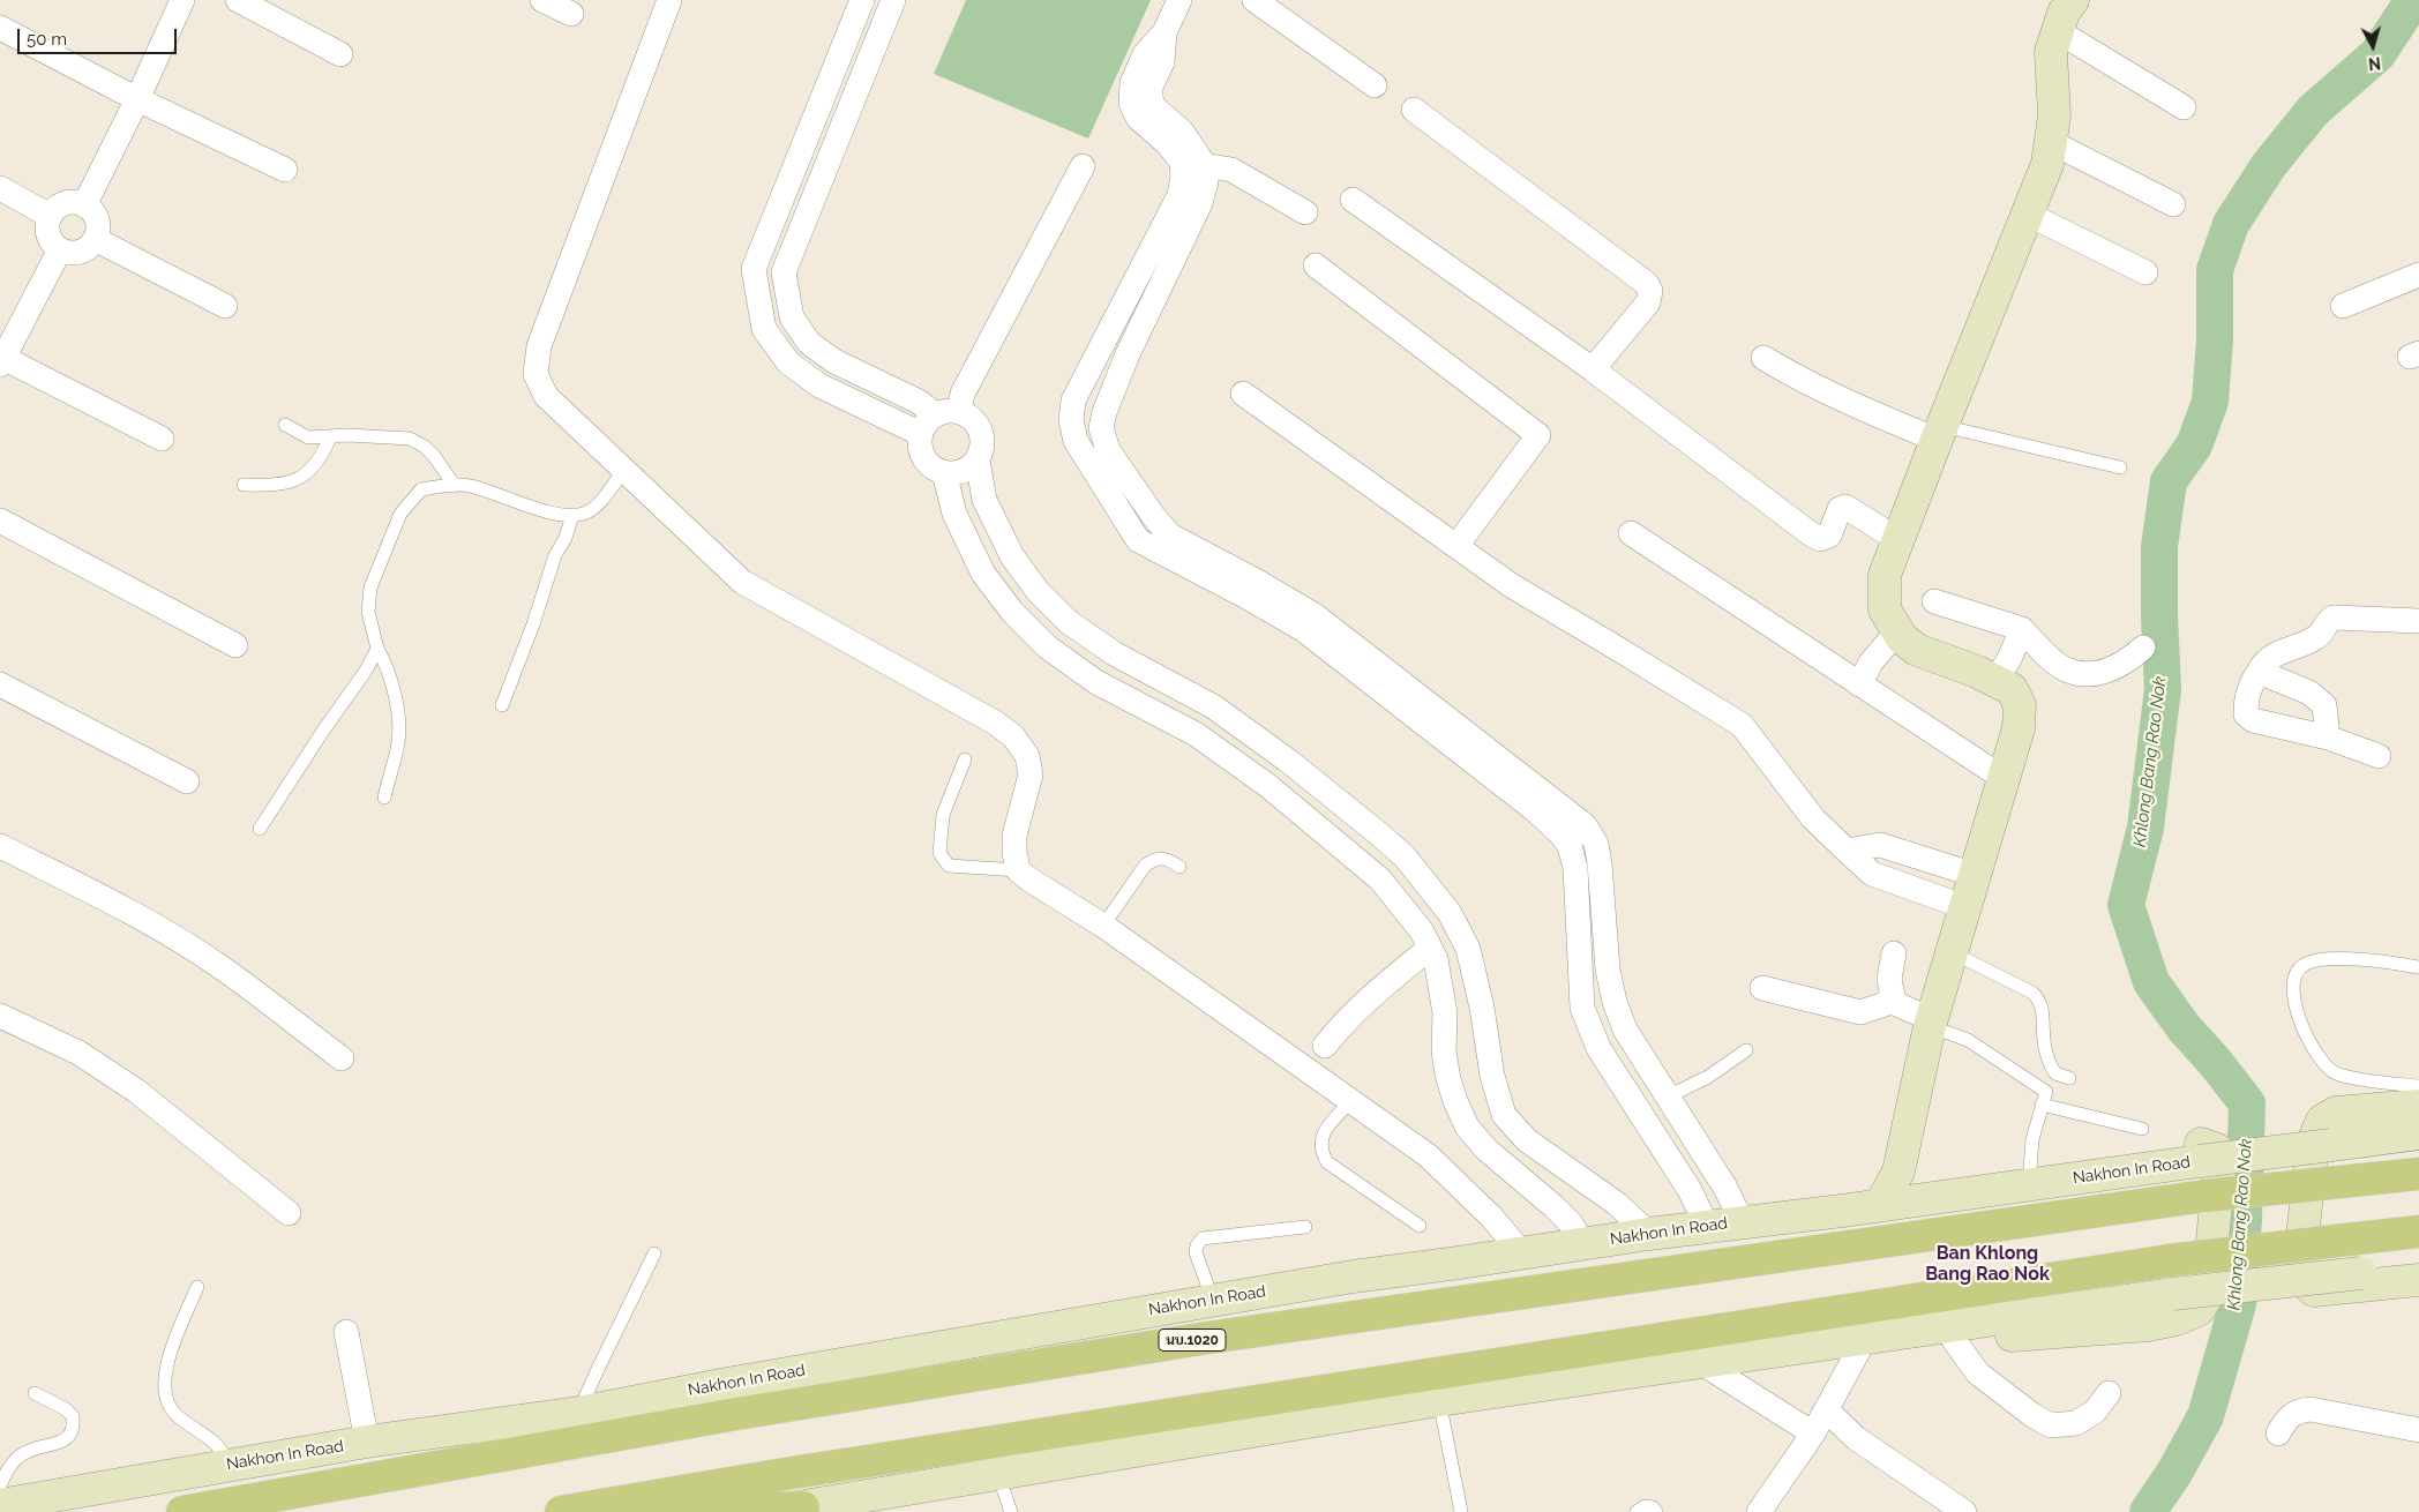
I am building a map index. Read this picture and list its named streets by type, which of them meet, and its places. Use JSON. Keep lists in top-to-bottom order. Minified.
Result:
{"streets":{"main road":["Nakhon In Road","นบ.1020"]},"districts":["Ban Khlong Bang Rao Nok"],"water":["Khlong Bang Rao Nok"],"scale_bar":"50 m","north":"bottom"}
